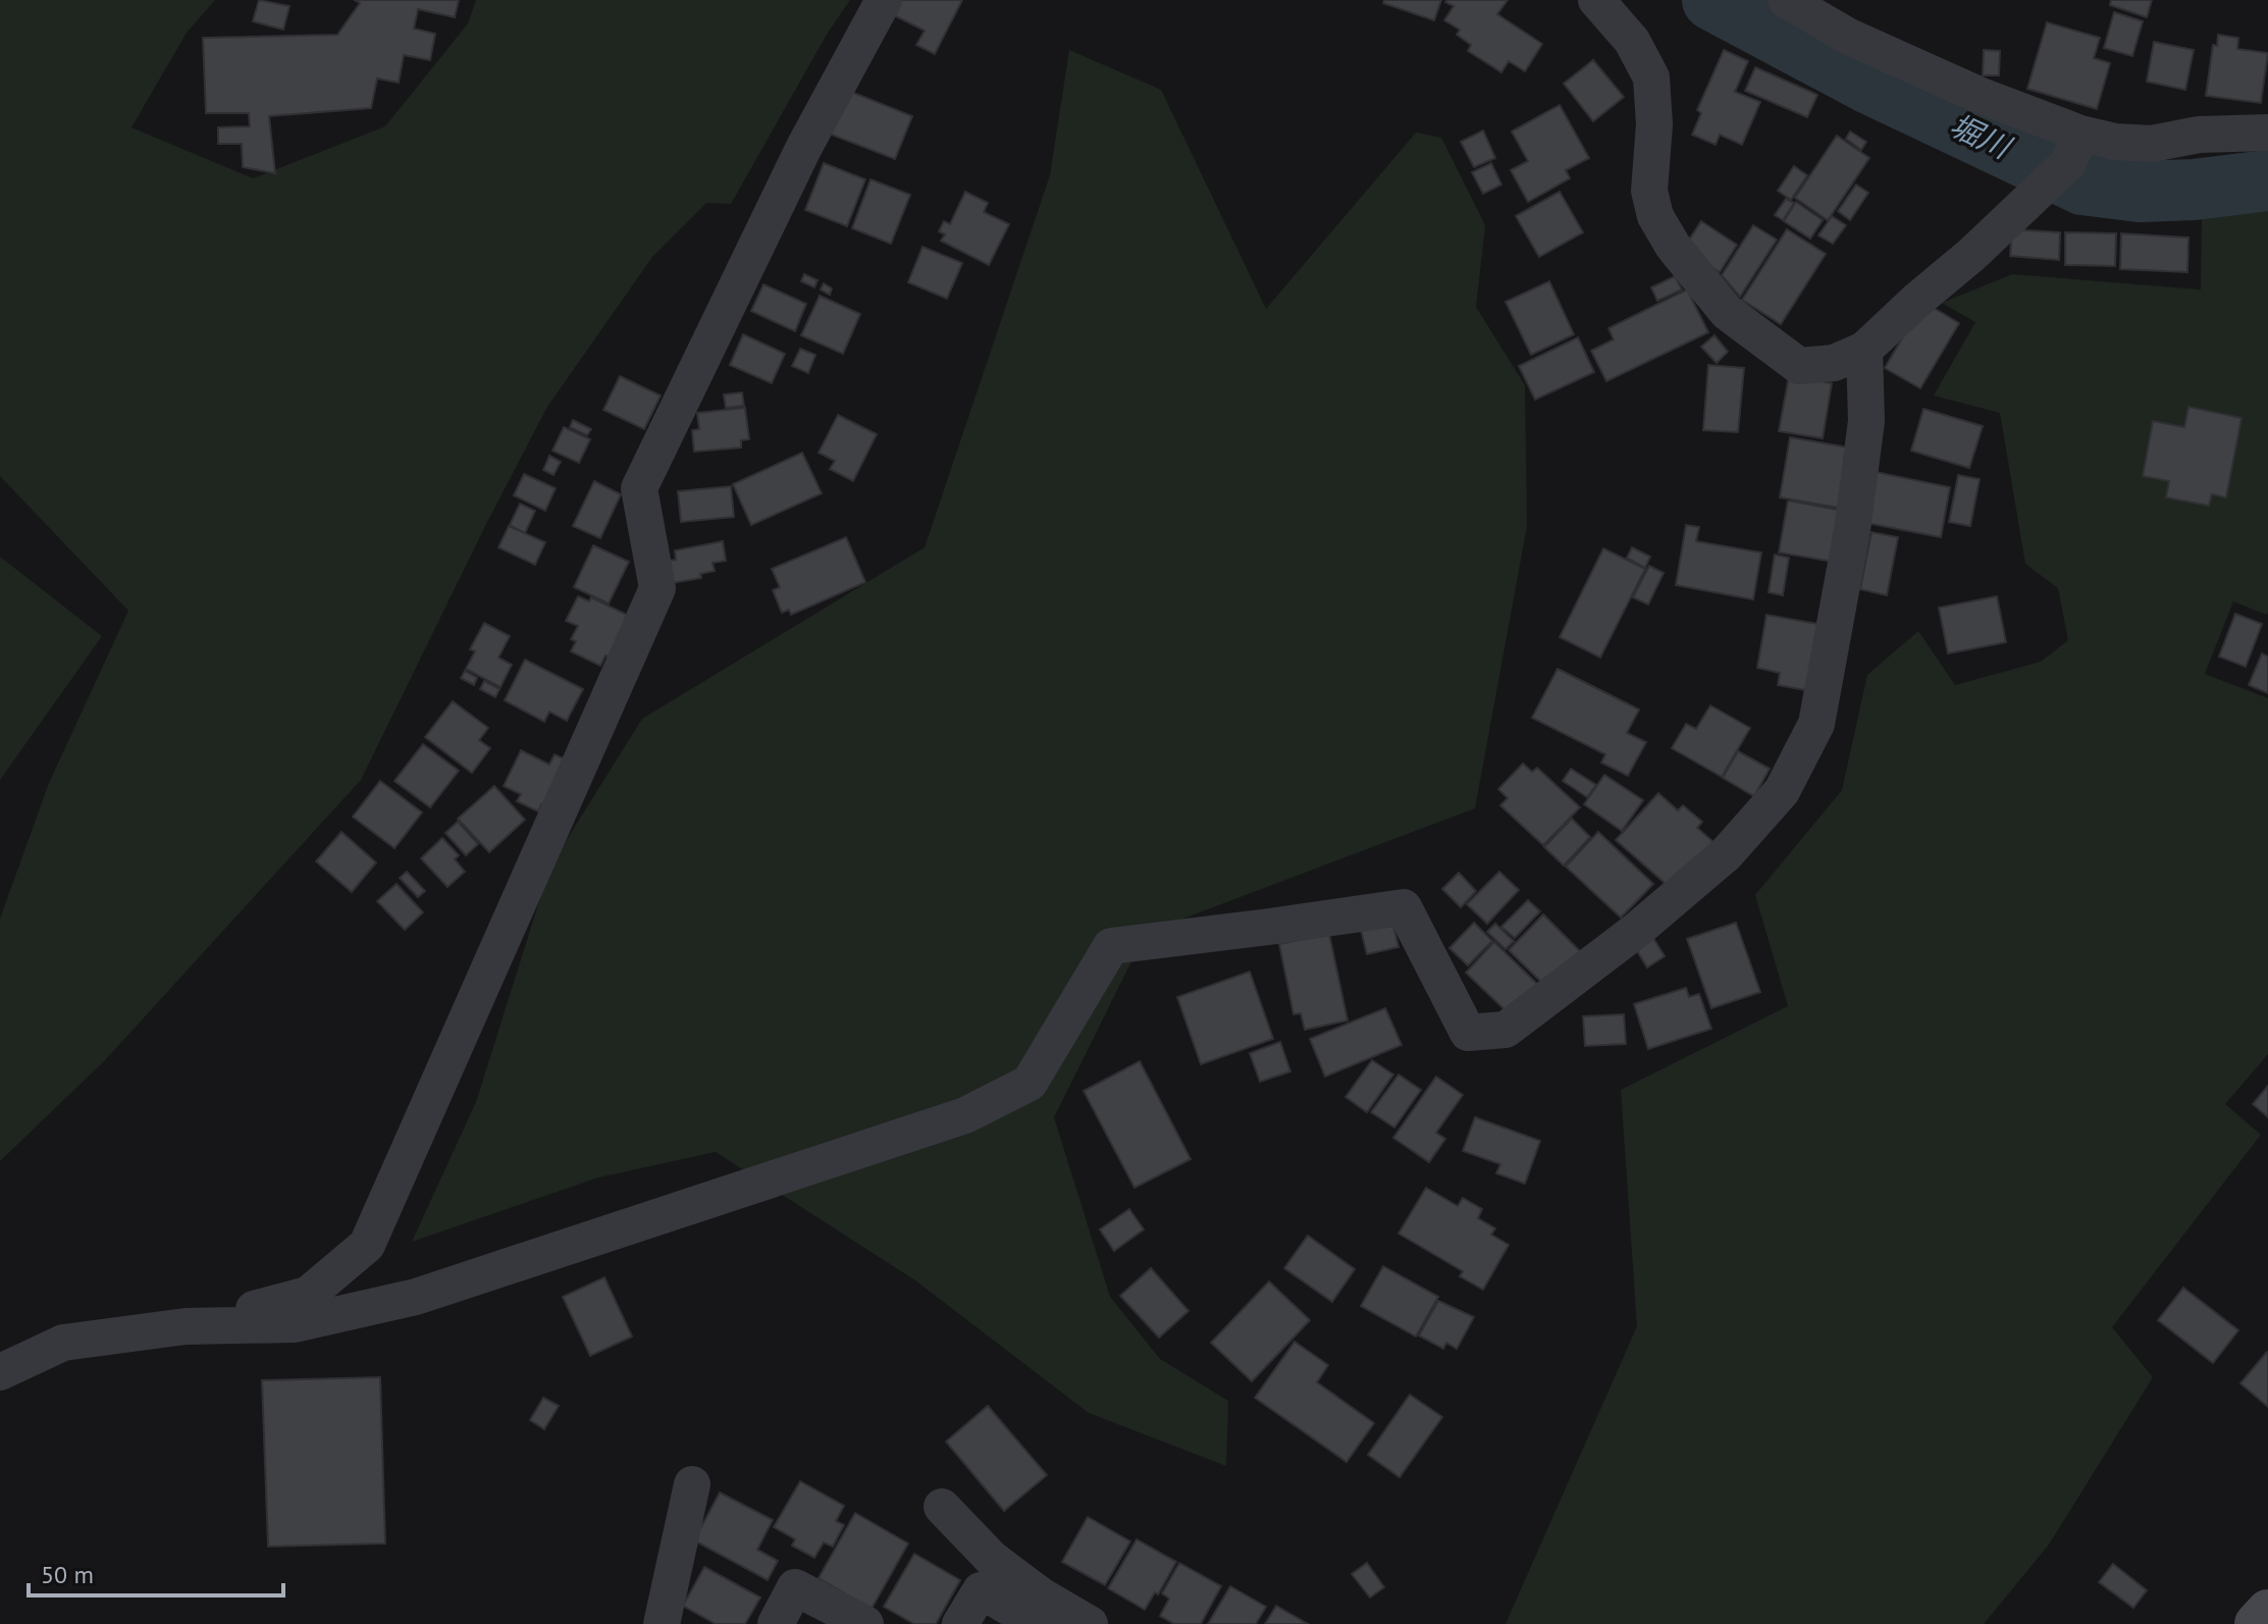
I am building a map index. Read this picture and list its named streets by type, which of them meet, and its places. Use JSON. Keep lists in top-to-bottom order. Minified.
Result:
{"water":["堀川"],"scale_bar":"50 m"}
